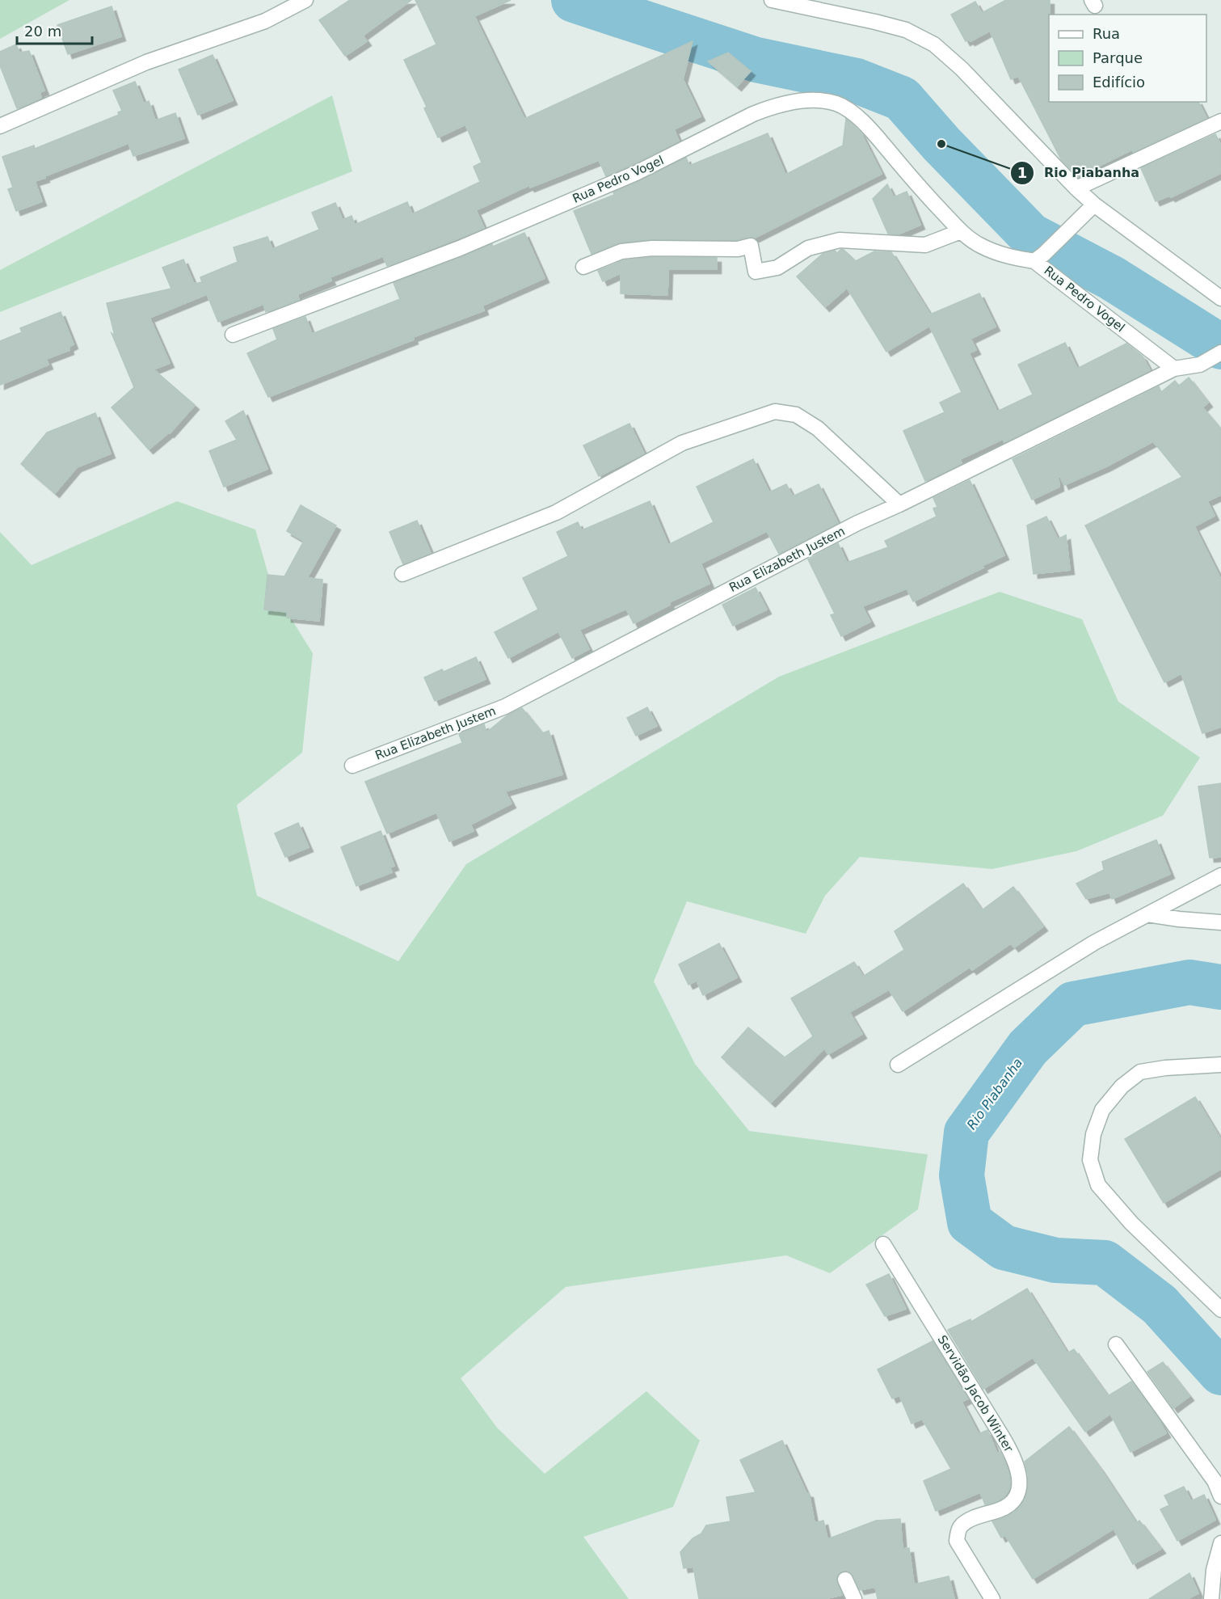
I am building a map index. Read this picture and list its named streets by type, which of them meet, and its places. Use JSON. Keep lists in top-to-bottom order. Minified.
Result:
{"streets":{"street":["Rua Pedro Vogel","Rua Elizabeth Justem","Servidão Jacob Winter"]},"crossings":[["Rua Pedro Vogel","Rua Elizabeth Justem"]],"water":["Rio Piabanha"],"places":["Rio Piabanha"],"legend":["Rua","Parque","Edifício"],"scale_bar":"20 m"}
